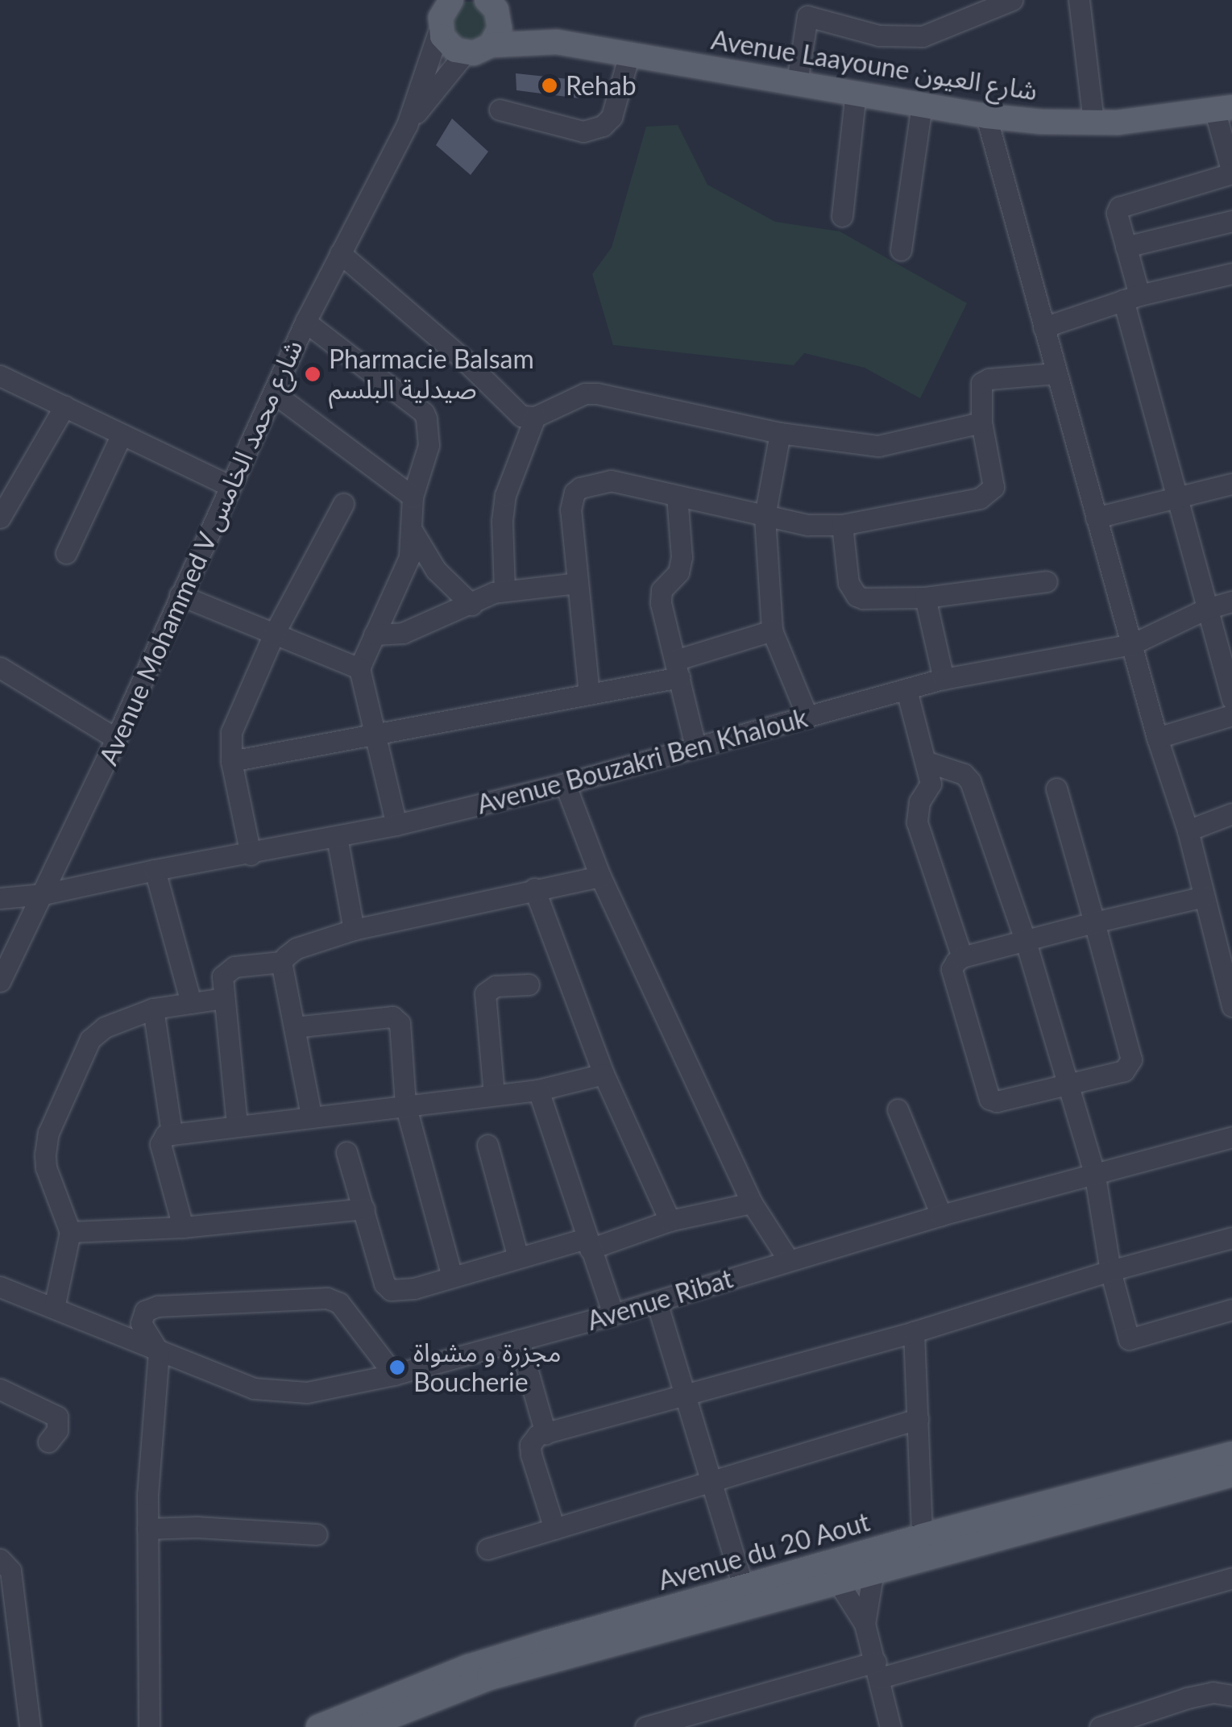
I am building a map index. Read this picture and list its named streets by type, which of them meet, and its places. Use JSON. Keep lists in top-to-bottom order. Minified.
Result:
{"streets":{"main road":["Avenue Laayoune شارع العيون","Avenue du 20 Aout"],"street":["Avenue Mohammed V شارع محمد الخامس","Avenue Bouzakri Ben Khalouk","Avenue Ribat"]},"crossings":[["Avenue Mohammed V شارع محمد الخامس","Avenue Bouzakri Ben Khalouk"]],"places":["Rehab","Pharmacie Balsam صيدلية البلسم","مجزرة و مشواة Boucherie"]}
